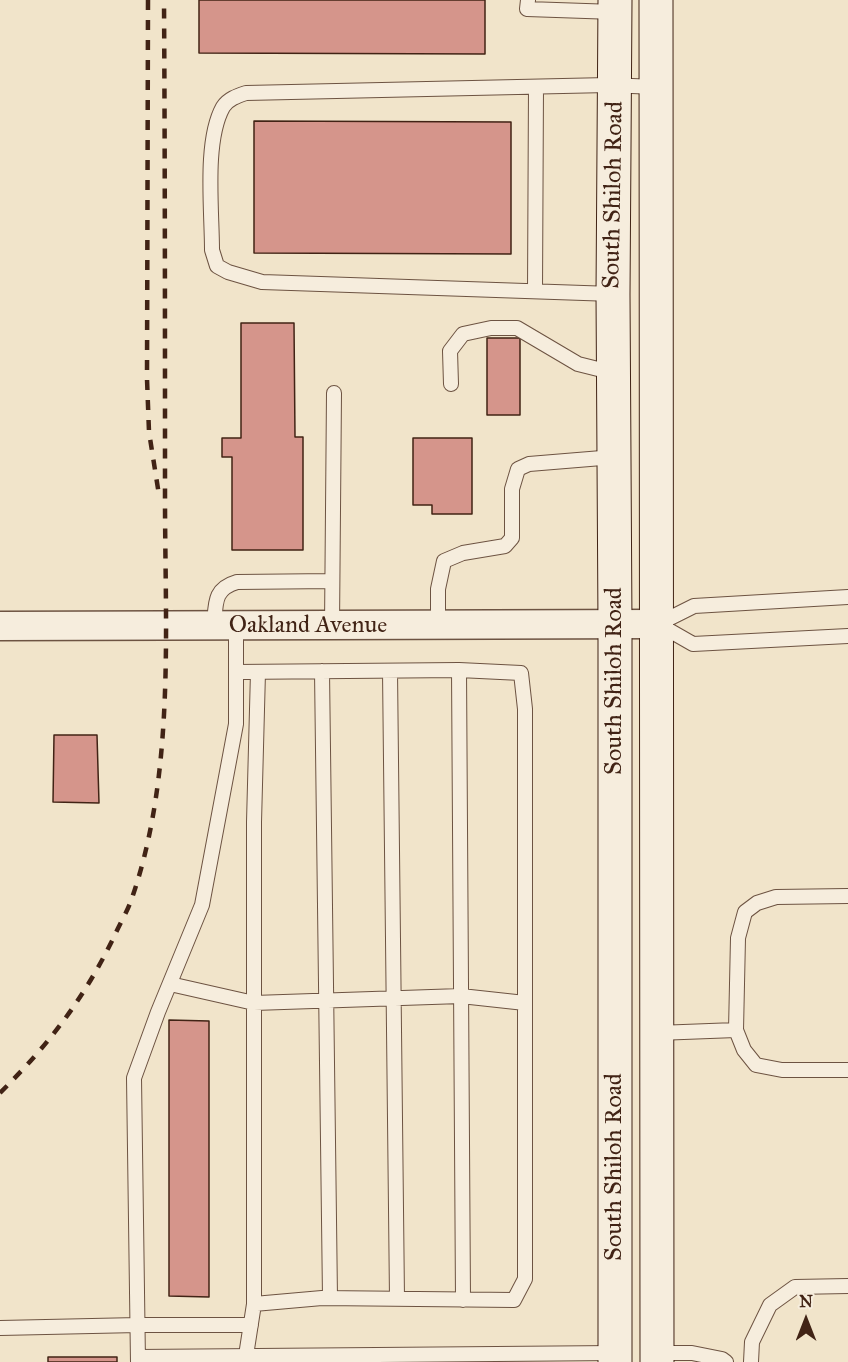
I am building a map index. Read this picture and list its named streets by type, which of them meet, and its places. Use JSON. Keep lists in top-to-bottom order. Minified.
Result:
{"streets":{"main road":["South Shiloh Road"],"street":["Oakland Avenue"]},"crossings":[["South Shiloh Road","Oakland Avenue"]],"north":"top"}
